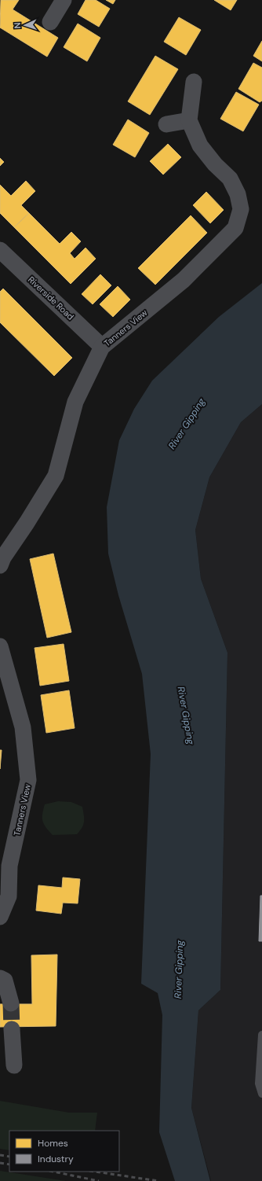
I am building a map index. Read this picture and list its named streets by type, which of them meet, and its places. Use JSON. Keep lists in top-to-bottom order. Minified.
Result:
{"streets":{"street":["Riverside Road","Tanners View"]},"crossings":[["Riverside Road","Tanners View"]],"water":["River Gipping"],"legend":["Homes","Industry"],"north":"left"}
